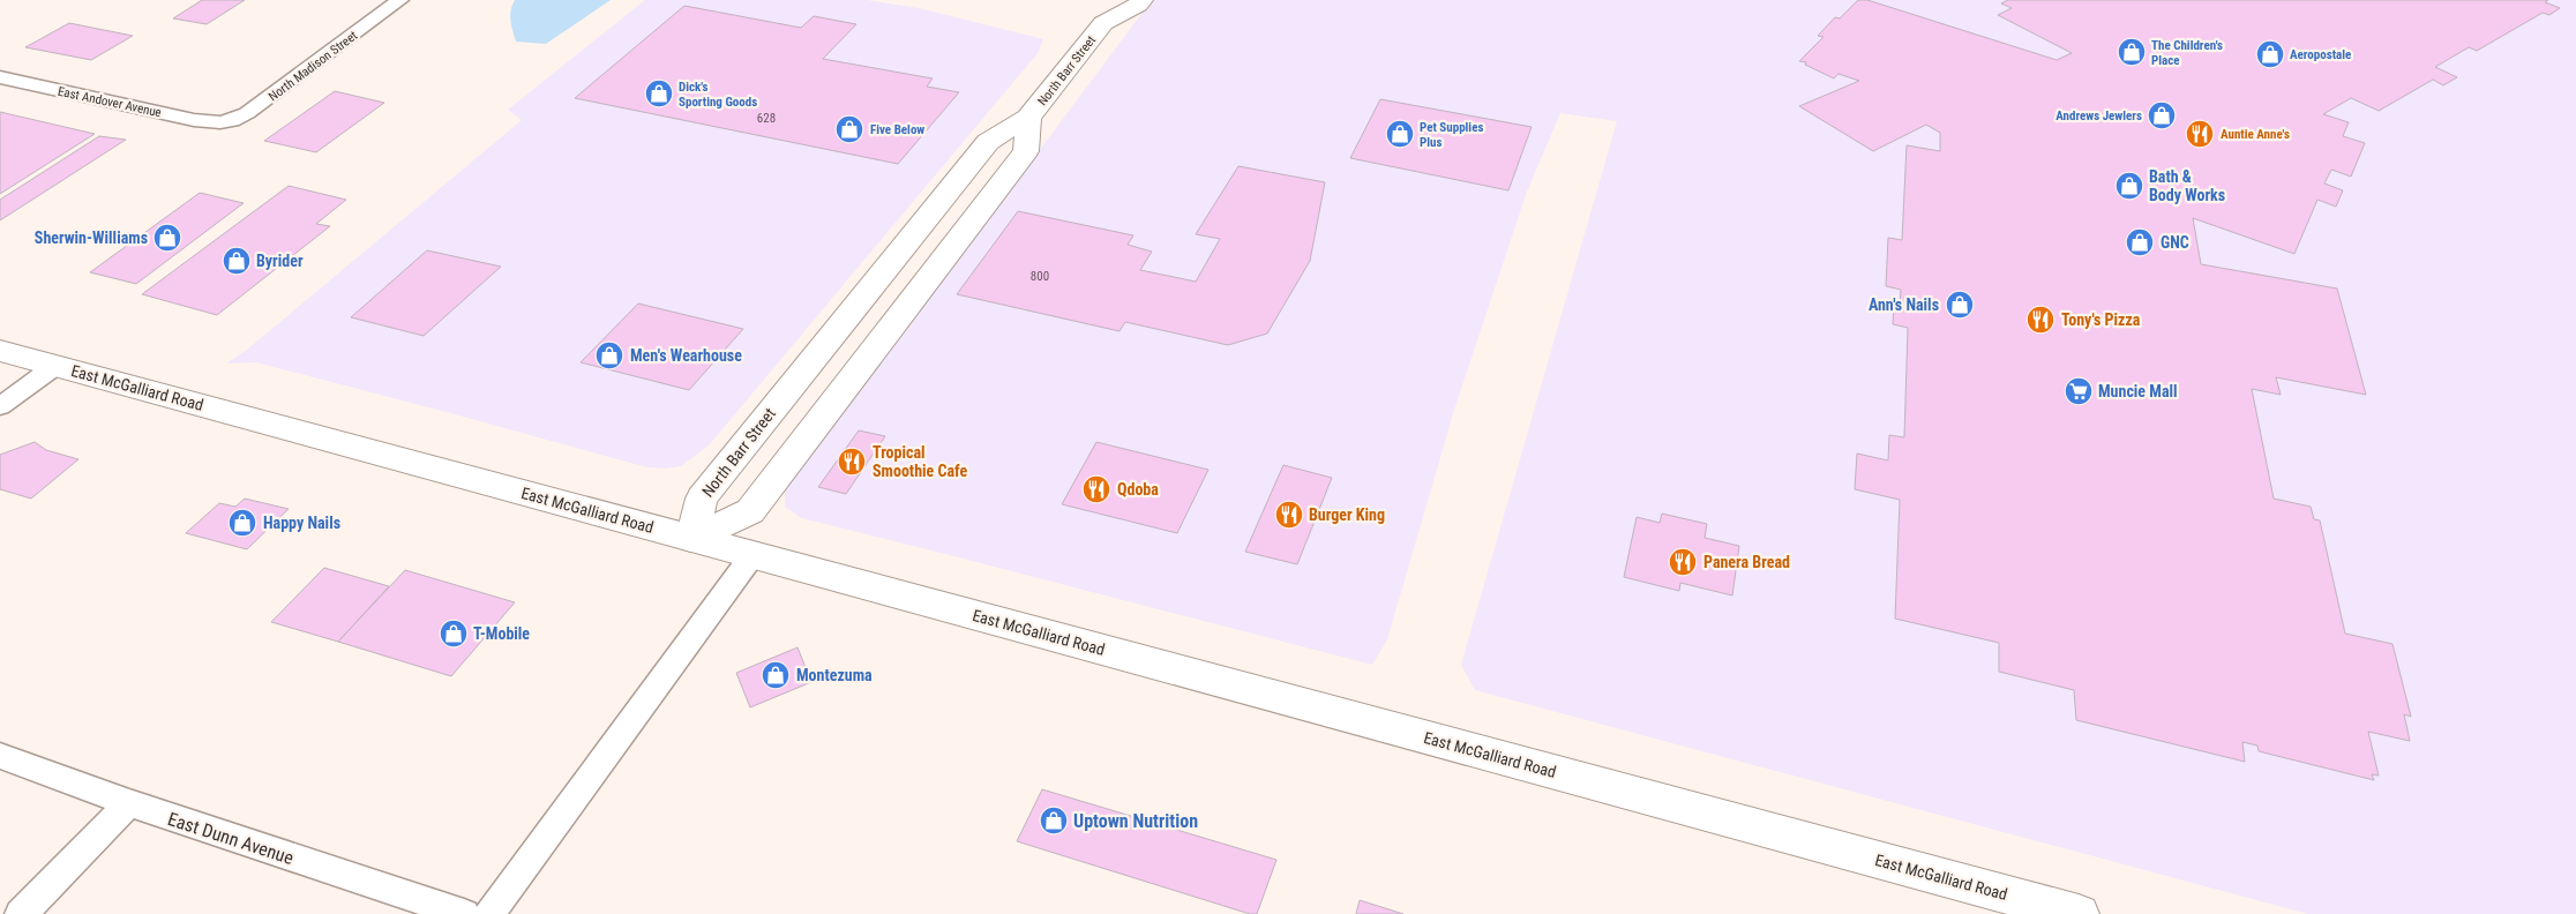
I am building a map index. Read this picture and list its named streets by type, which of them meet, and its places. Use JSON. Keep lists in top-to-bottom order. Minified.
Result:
{"streets":{"main road":["North Barr Street","East McGalliard Road"],"street":["North Madison Street","East Andover Avenue","East Dunn Avenue"]},"crossings":[["North Madison Street","East Andover Avenue"],["North Barr Street","East McGalliard Road"]],"places":{"shop":["The Children's Place","Aeropostale","Dick's Sporting Goods","Andrews Jewlers","Five Below","Pet Supplies Plus","Bath & Body Works","Sherwin-Williams","GNC","Byrider","Ann's Nails","Men's Wearhouse","Happy Nails","T-Mobile","Montezuma","Uptown Nutrition"],"restaurant":["Auntie Anne's","Tony's Pizza","Tropical Smoothie Cafe","Qdoba","Burger King","Panera Bread"],"supermarket":["Muncie Mall"]},"house_numbers":["628","800"]}
